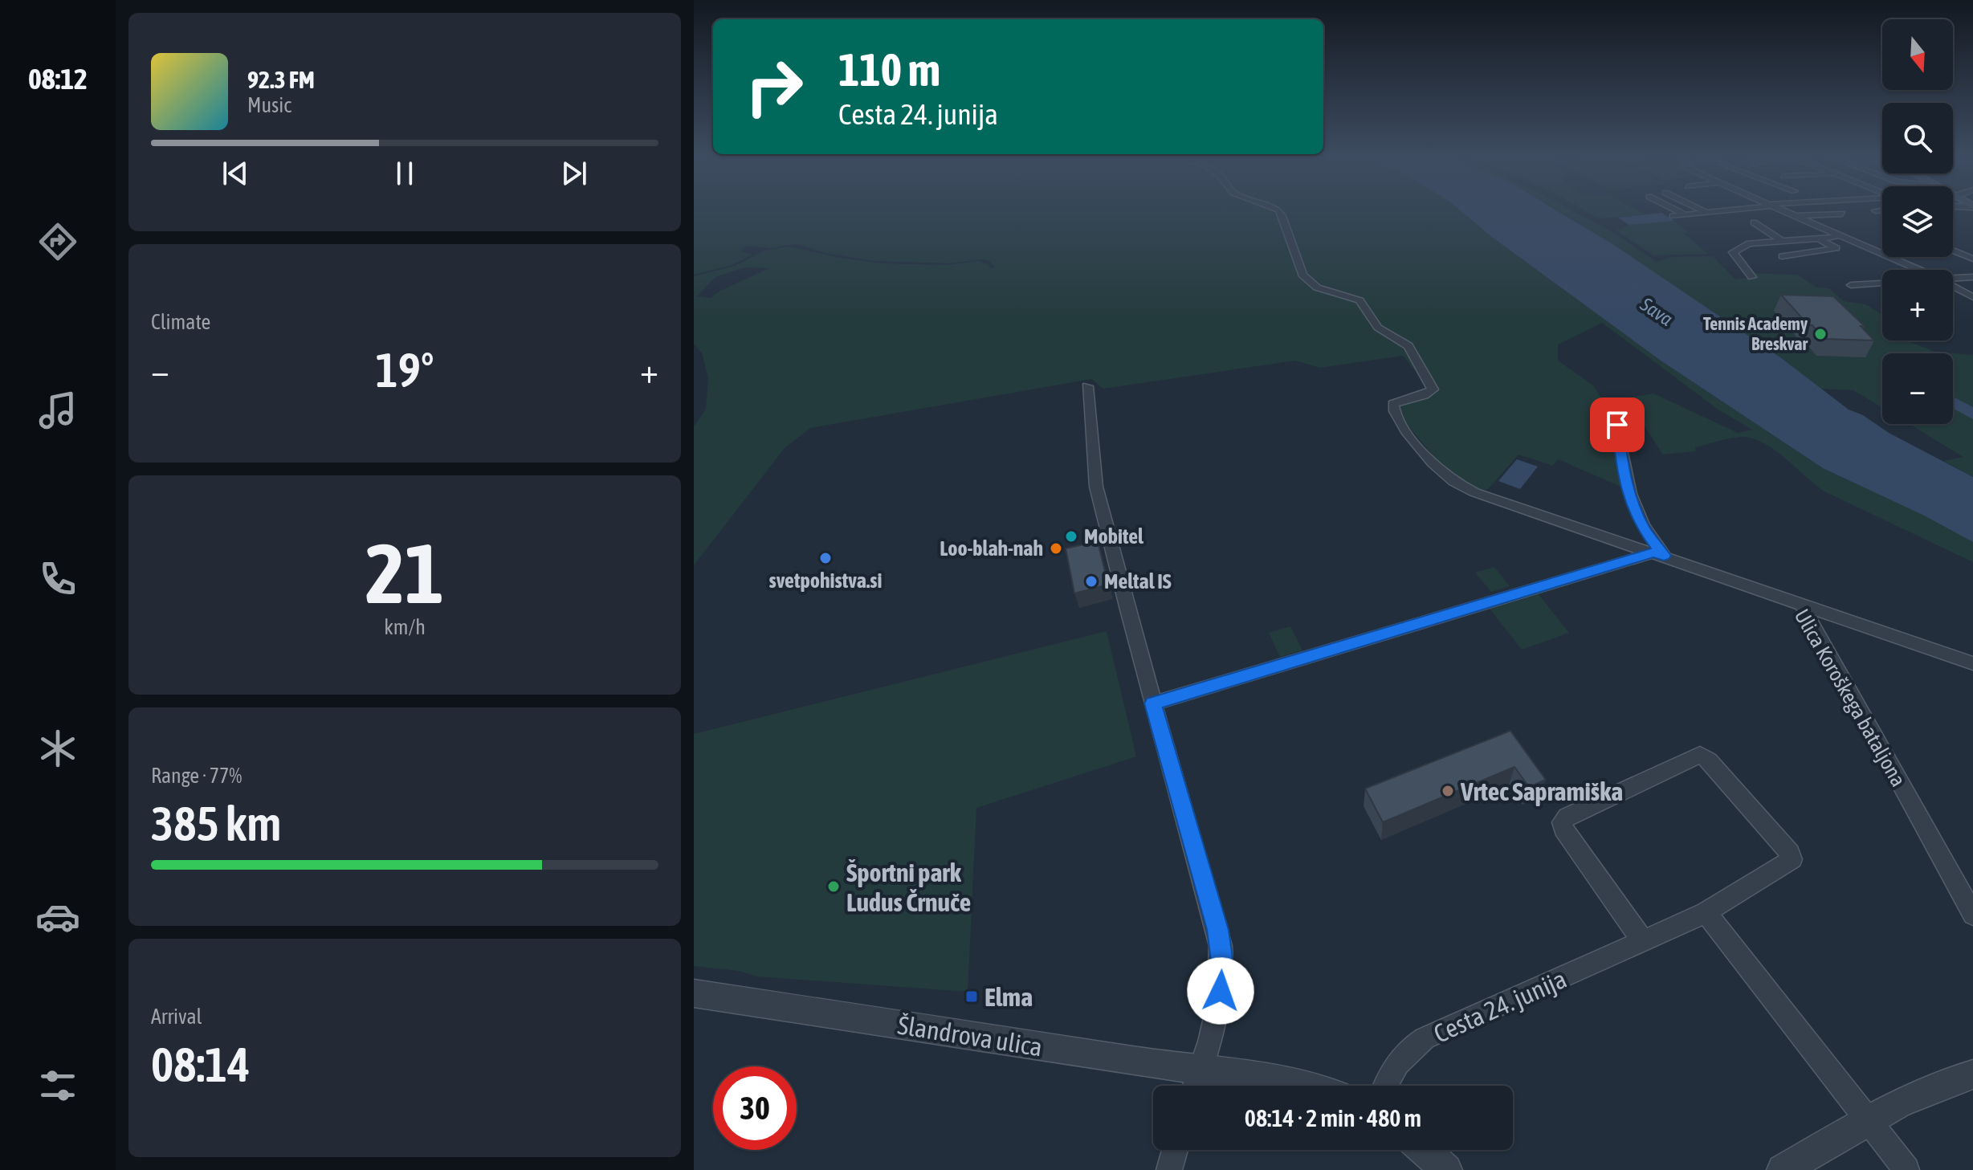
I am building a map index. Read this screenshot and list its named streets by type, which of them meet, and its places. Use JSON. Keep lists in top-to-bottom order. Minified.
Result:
{"streets":{"street":["Ulica Koroškega bataljona","Cesta 24. junija","Šlandrova ulica"]},"water":["Sava"],"places":{"other":["Tennis Academy Breskvar","Mobitel","Loo-blah-nah","svetpohistva.si","Meltal IS","Vrtec Sapramiška","Športni park Ludus Črnuče"],"transit":["Elma"]},"north":"bottom","page":{"tabs":"08:12","map_buttons":["+","−"],"turn":["110 m","Cesta 24. junija"],"song":["92.3 FM","Music"],"tile":["Climate",["21","km/h"],["Range · 77%","385 km"],["Arrival","08:14"]],"heat":["−","19°","+"],"limit":"30","trip":"08:14 · 2 min · 480 m"}}
